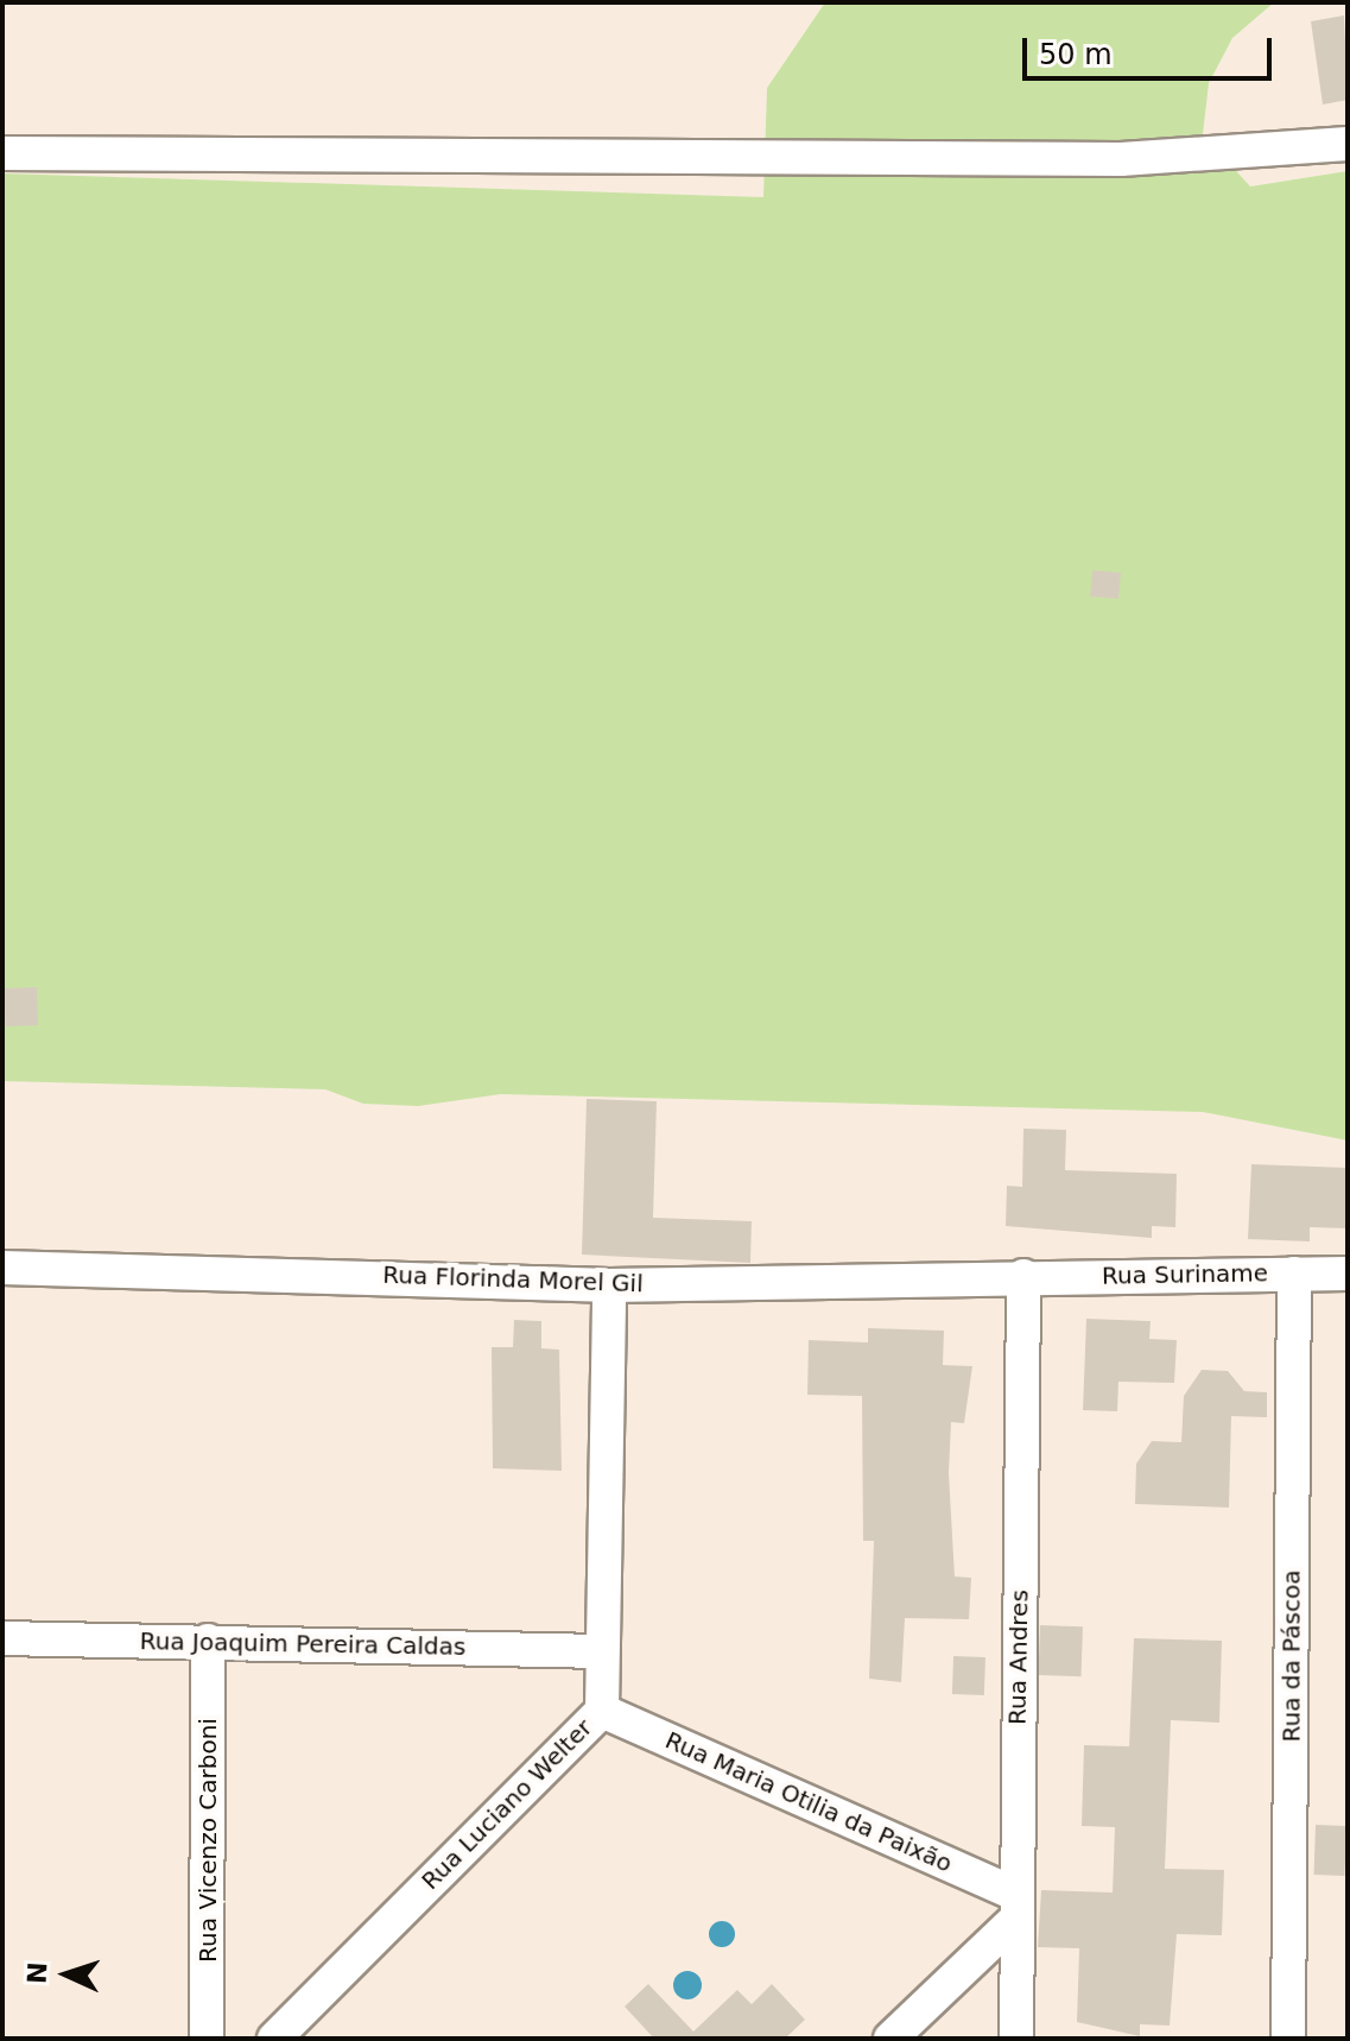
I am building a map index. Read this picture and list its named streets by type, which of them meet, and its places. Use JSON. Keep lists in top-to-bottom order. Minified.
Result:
{"streets":{"street":["Rua Suriname","Rua Florinda Morel Gil","Rua Joaquim Pereira Caldas","Rua da Páscoa","Rua Andres","Rua Maria Otilia da Paixão","Rua Luciano Welter","Rua Vicenzo Carboni"]},"crossings":[["Rua Suriname","Rua Florinda Morel Gil"],["Rua Suriname","Rua da Páscoa"],["Rua Suriname","Rua Andres"],["Rua Florinda Morel Gil","Rua Andres"],["Rua Florinda Morel Gil","Rua Luciano Welter"],["Rua Joaquim Pereira Caldas","Rua Luciano Welter"],["Rua Joaquim Pereira Caldas","Rua Vicenzo Carboni"],["Rua Andres","Rua Maria Otilia da Paixão"],["Rua Maria Otilia da Paixão","Rua Luciano Welter"]],"scale_bar":"50 m","north":"left"}
